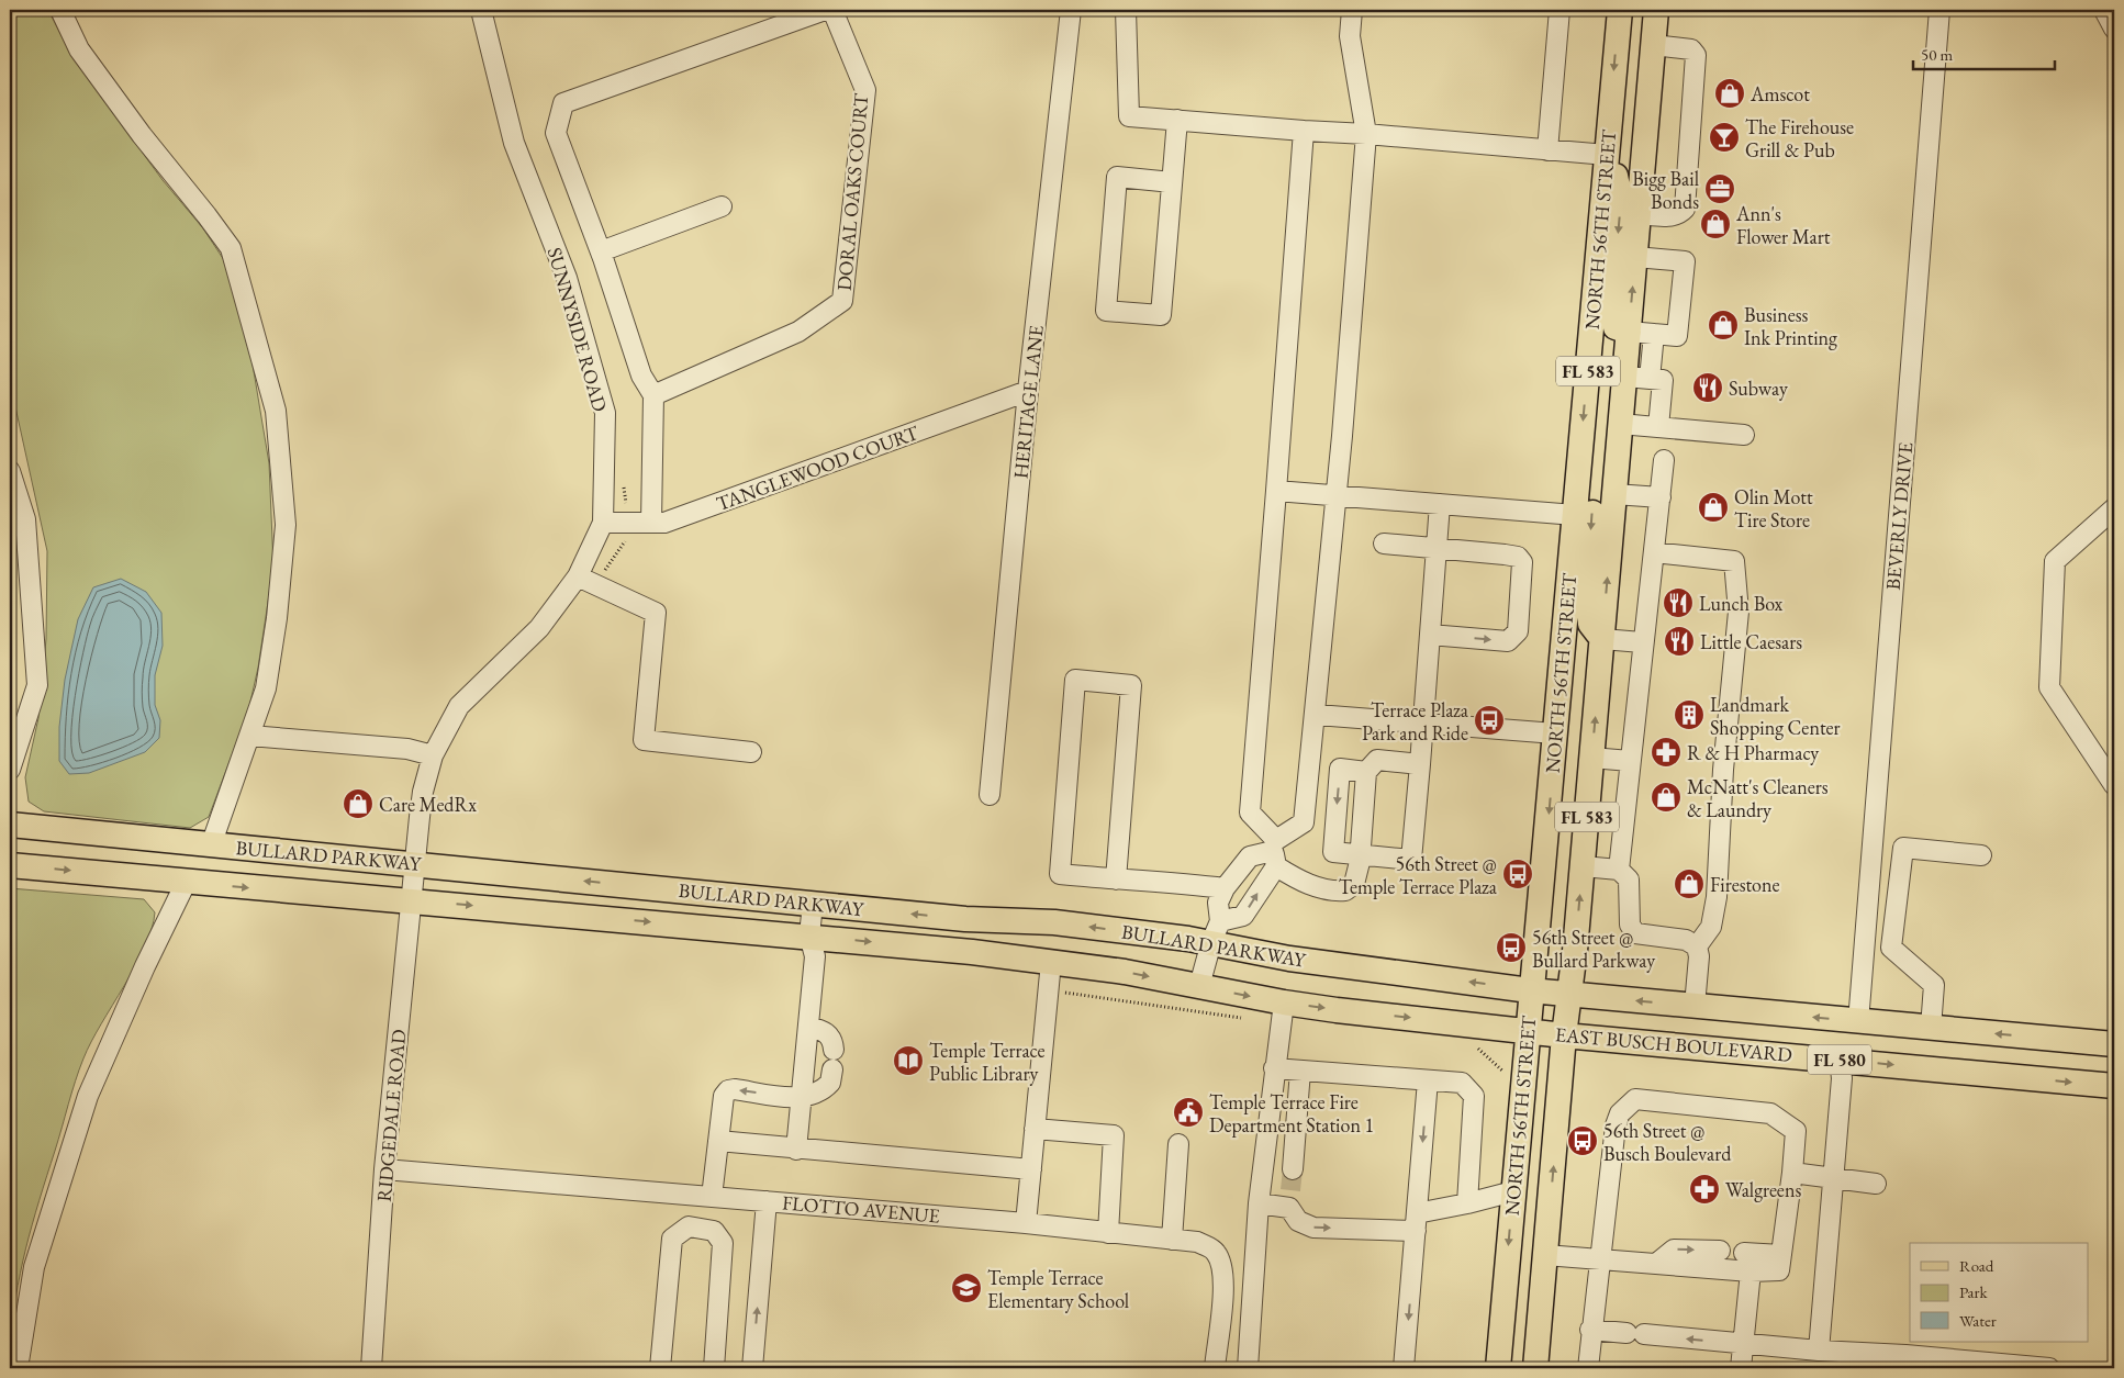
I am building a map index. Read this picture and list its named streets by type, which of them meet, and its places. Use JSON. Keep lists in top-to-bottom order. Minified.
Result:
{"streets":{"main road":["NORTH 56TH STREET","FL 583","BULLARD PARKWAY","EAST BUSCH BOULEVARD","FL 580"],"street":["DORAL OAKS COURT","SUNNYSIDE ROAD","HERITAGE LANE","TANGLEWOOD COURT","BEVERLY DRIVE","RIDGEDALE ROAD","FLOTTO AVENUE"]},"crossings":[["NORTH 56TH STREET","BULLARD PARKWAY"],["NORTH 56TH STREET","EAST BUSCH BOULEVARD"],["SUNNYSIDE ROAD","TANGLEWOOD COURT"],["SUNNYSIDE ROAD","BULLARD PARKWAY"],["SUNNYSIDE ROAD","RIDGEDALE ROAD"],["HERITAGE LANE","TANGLEWOOD COURT"],["BEVERLY DRIVE","EAST BUSCH BOULEVARD"],["BULLARD PARKWAY","EAST BUSCH BOULEVARD"],["BULLARD PARKWAY","RIDGEDALE ROAD"],["RIDGEDALE ROAD","FLOTTO AVENUE"]],"places":{"shop":["Amscot","Ann's Flower Mart","Business Ink Printing","Olin Mott Tire Store","McNatt's Cleaners & Laundry","Care MedRx","Firestone"],"bar":["The Firehouse Grill & Pub"],"office":["Bigg Bail Bonds"],"restaurant":["Subway","Lunch Box","Little Caesars"],"building":["Landmark Shopping Center"],"bus stop":["Terrace Plaza Park and Ride","56th Street @ Temple Terrace Plaza","56th Street @ Bullard Parkway","56th Street @ Busch Boulevard"],"pharmacy":["R & H Pharmacy","Walgreens"],"library":["Temple Terrace Public Library"],"public building":["Temple Terrace Fire Department Station 1"],"school or university":["Temple Terrace Elementary School"]},"legend":["Road","Park","Water"],"scale_bar":"50 m"}
